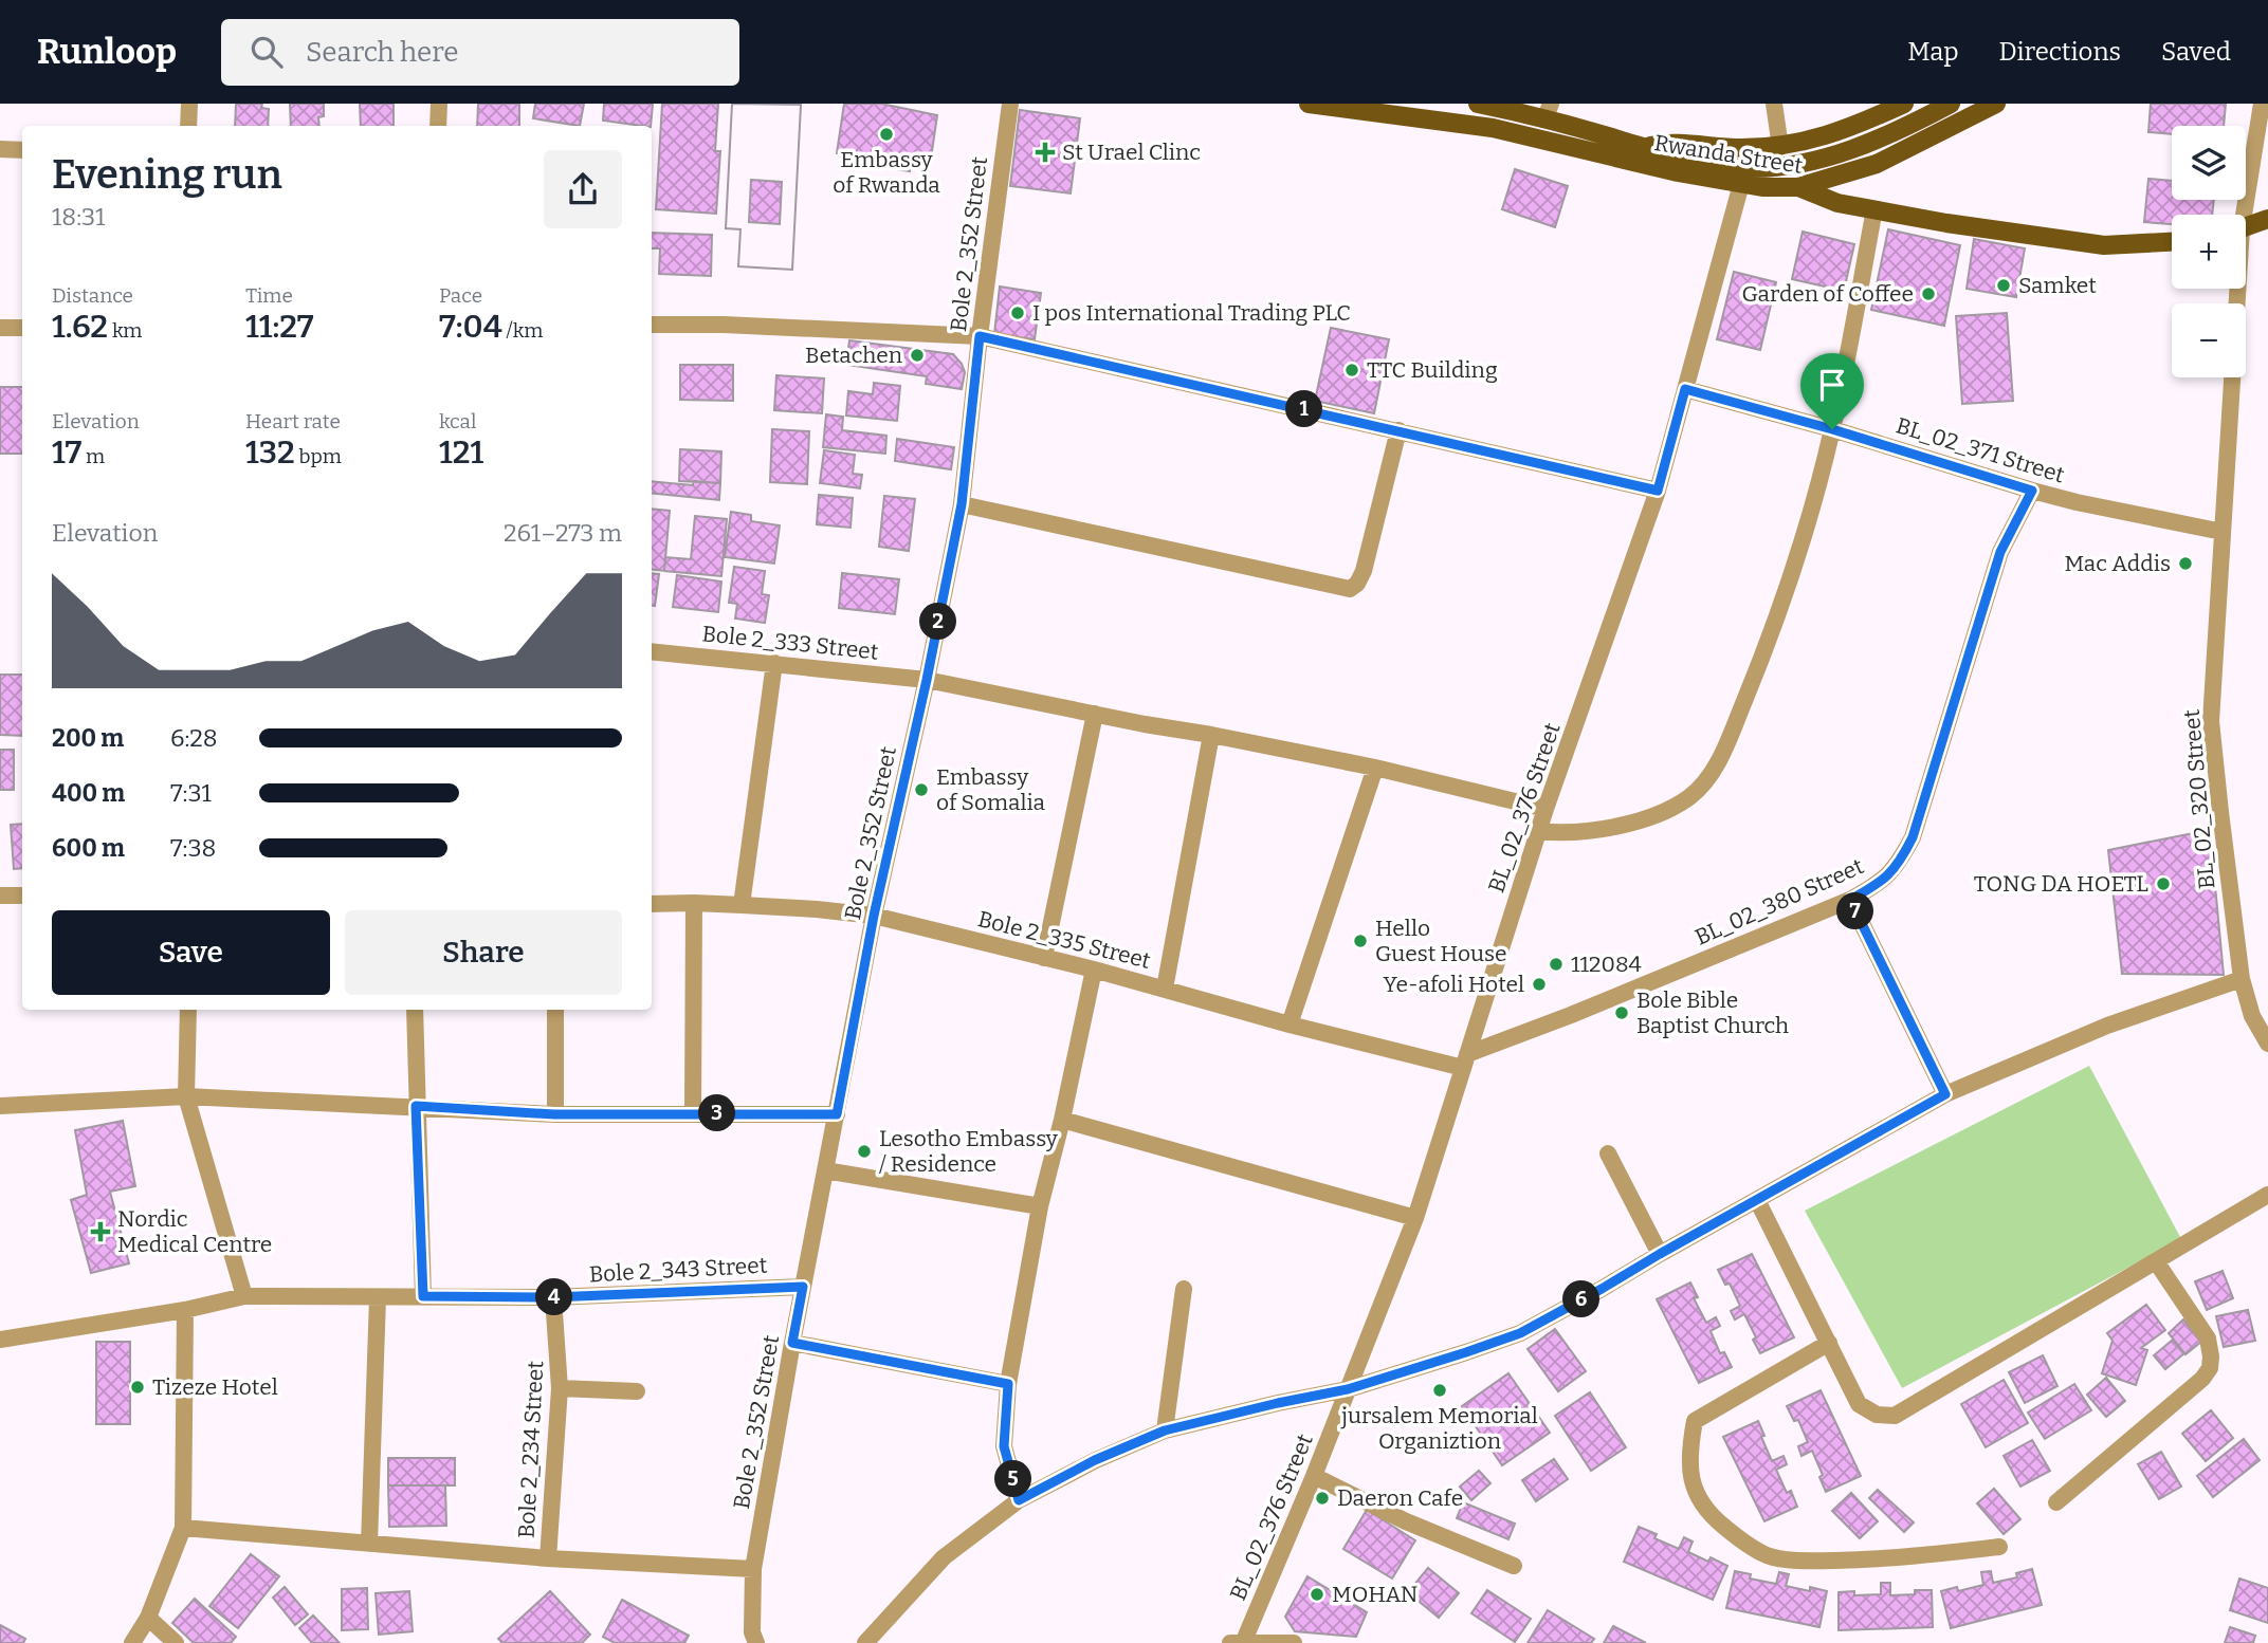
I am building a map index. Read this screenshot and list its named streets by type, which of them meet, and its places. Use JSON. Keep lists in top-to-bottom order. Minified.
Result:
{"streets":{"main road":["Rwanda Street"],"street":["Bole 2_352 Street","BL_02_371 Street","Bole 2_333 Street","BL_02_320 Street","BL_02_376 Street","BL_02_380 Street","Bole 2_335 Street","Bole 2_343 Street","Bole 2_234 Street"]},"crossings":[["Rwanda Street","BL_02_376 Street"],["Bole 2_352 Street","Bole 2_333 Street"],["Bole 2_352 Street","Bole 2_335 Street"],["Bole 2_352 Street","Bole 2_343 Street"],["BL_02_371 Street","BL_02_320 Street"],["BL_02_371 Street","BL_02_376 Street"],["BL_02_371 Street","BL_02_380 Street"],["Bole 2_333 Street","BL_02_376 Street"],["BL_02_376 Street","BL_02_380 Street"],["BL_02_376 Street","Bole 2_335 Street"],["BL_02_380 Street","Bole 2_335 Street"],["Bole 2_343 Street","Bole 2_234 Street"]],"places":{"other":["Embassy of Rwanda","Samket","Garden of Coffee","I pos International Trading PLC","Betachen","TTC Building","Mac Addis","Embassy of Somalia","TONG DA HOETL","Hello Guest House","112084","Ye-afoli Hotel","Bole Bible Baptist Church","Lesotho Embassy / Residence","Tizeze Hotel","jursalem Memorial Organiztion","Daeron Cafe","MOHAN"],"health":["St Urael Clinc","Nordic Medical Centre"]},"page":{"header":"Runloop","search":"Search here","nav":["Map","Directions","Saved"],"map_buttons":["+","−"],"heading":["Evening run","18:31"],"stats":[["Distance","1.62 km"],["Time","11:27"],["Pace","7:04 /km"],["Elevation","17 m"],["Heart rate","132 bpm"],["kcal","121"]],"pins":["1","2","7","3","4","6","5"],"chart":["Elevation","261–273 m"],"list":[{"name":"200 m","note":"6:28"},{"name":"400 m","note":"7:31"},{"name":"600 m","note":"7:38"}],"buttons":["Save","Share"]}}
